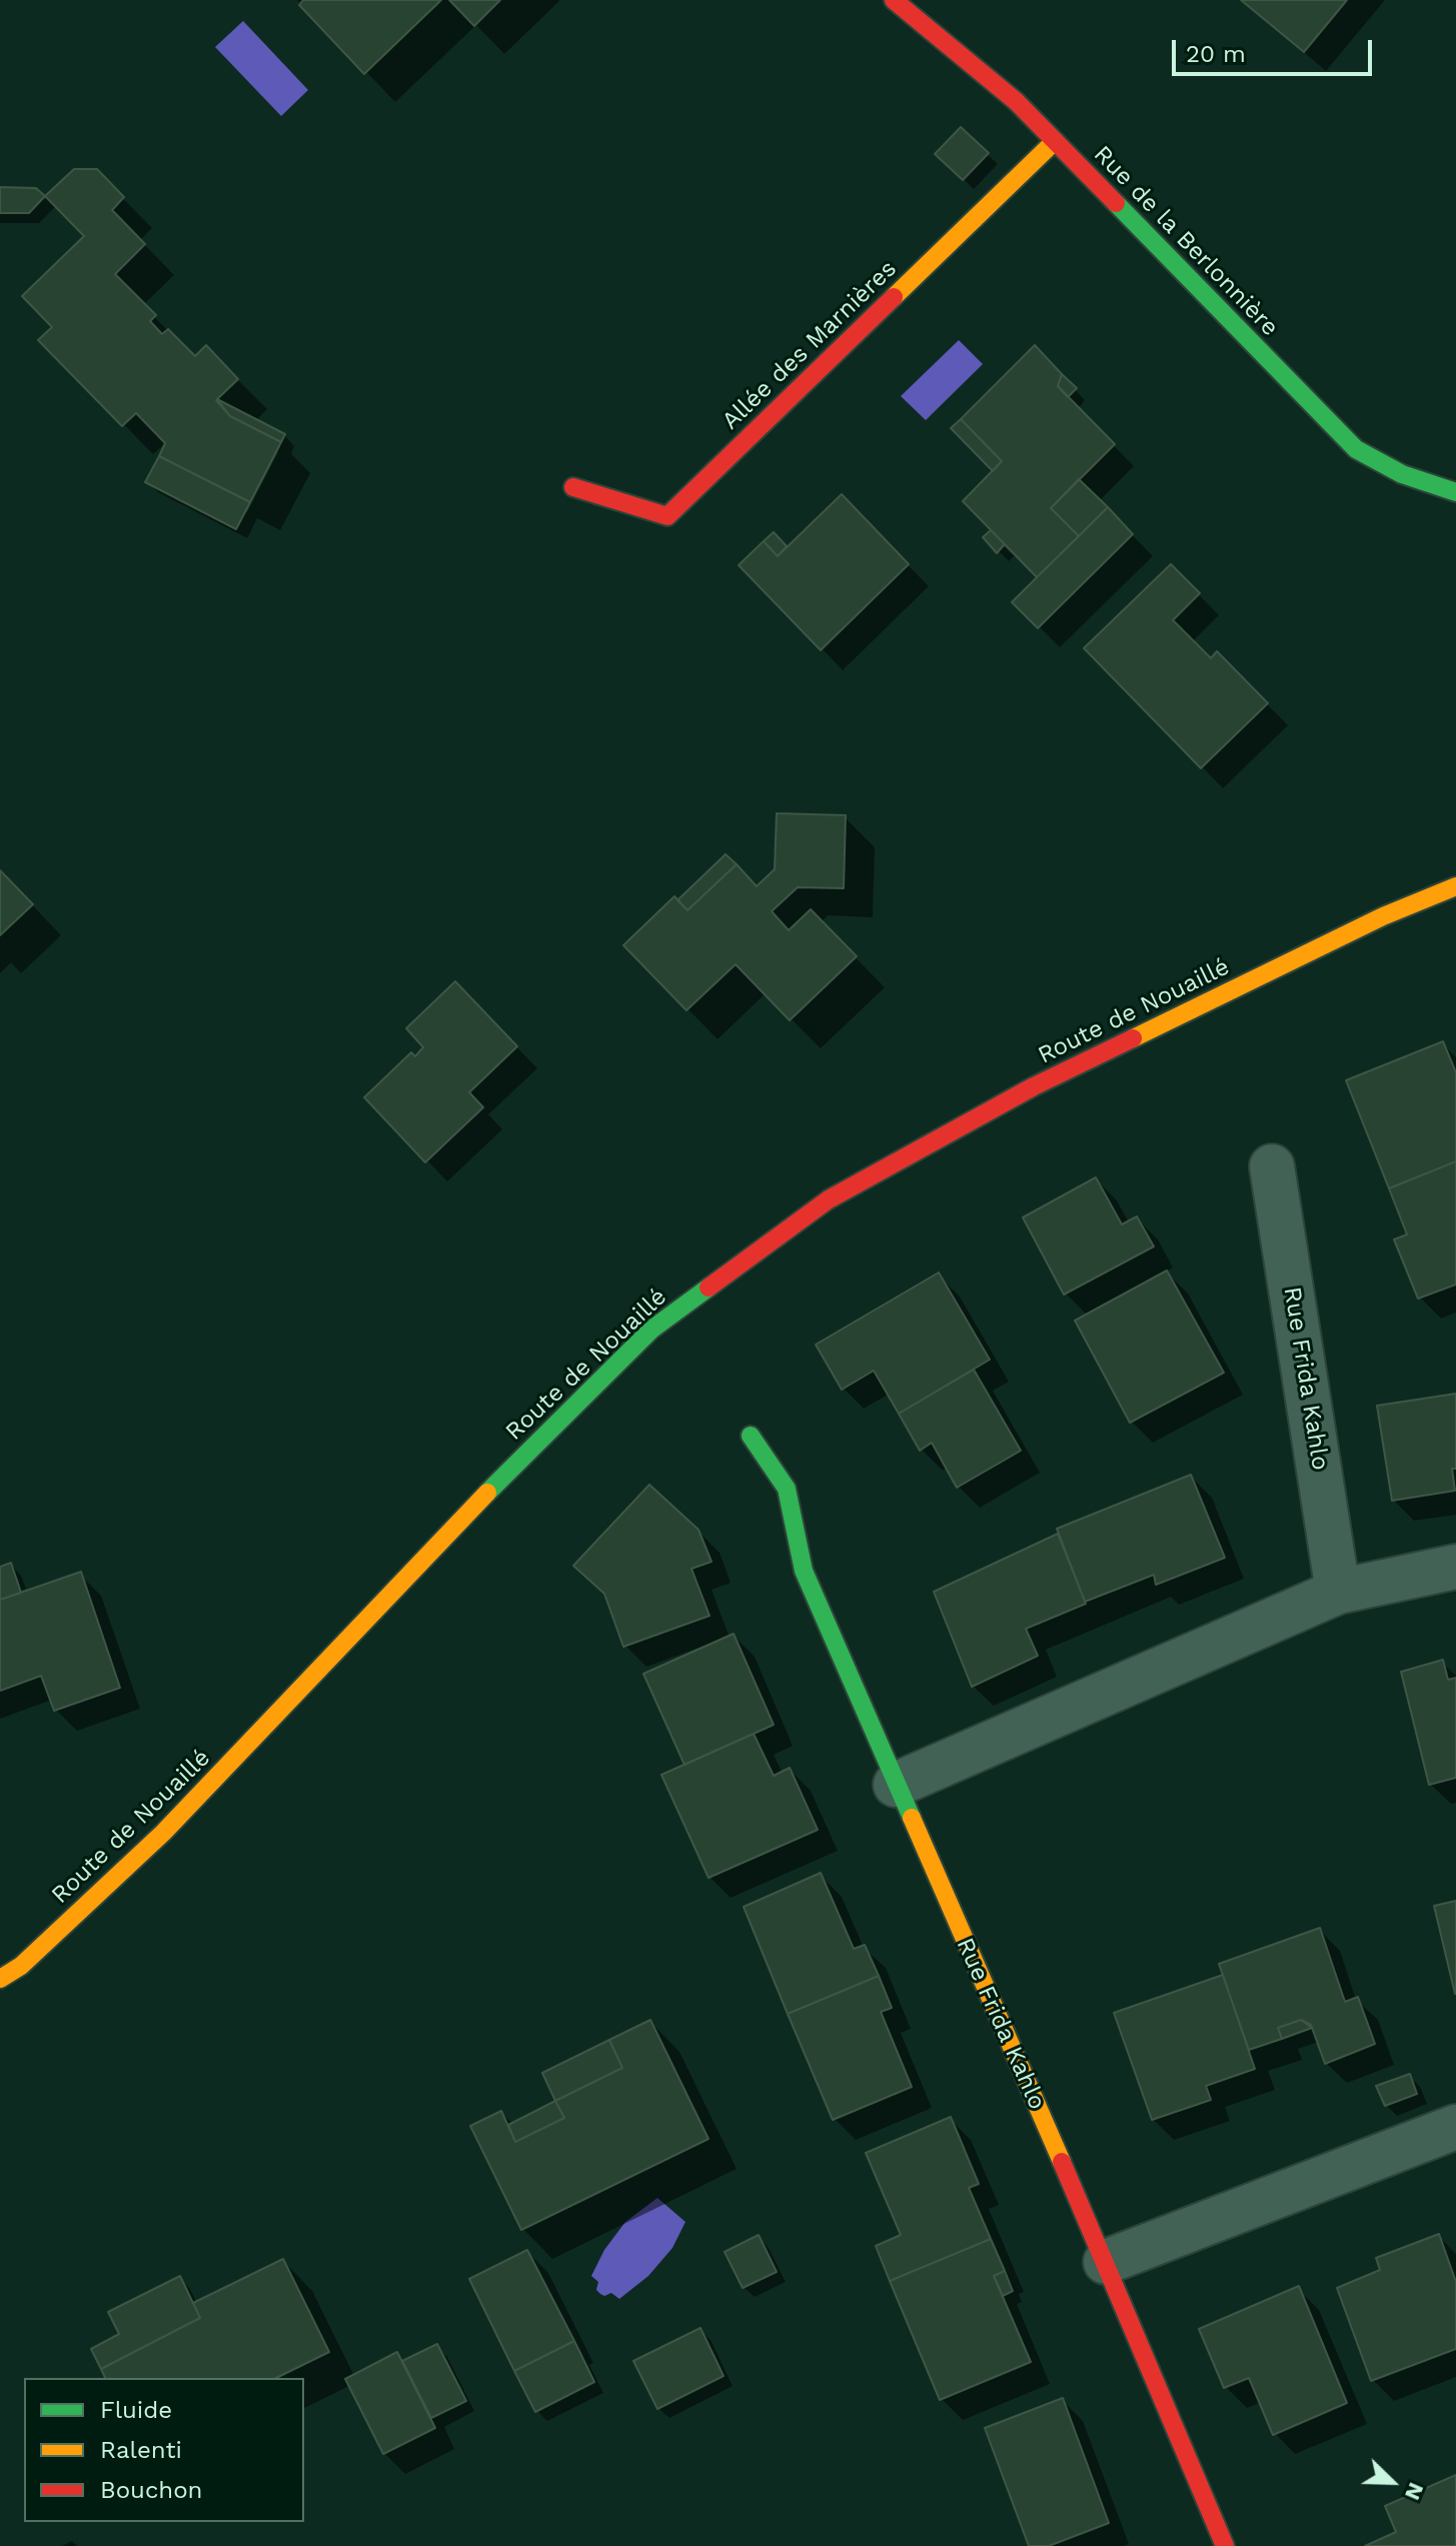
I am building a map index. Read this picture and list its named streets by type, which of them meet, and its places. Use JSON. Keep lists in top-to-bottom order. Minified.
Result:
{"streets":{"street":["Rue de la Berlonnière","Allée des Marnières","Route de Nouaillé","Rue Frida Kahlo"]},"crossings":[["Rue de la Berlonnière","Allée des Marnières"]],"legend":["Fluide","Ralenti","Bouchon"],"scale_bar":"20 m","north":"bottom right"}
